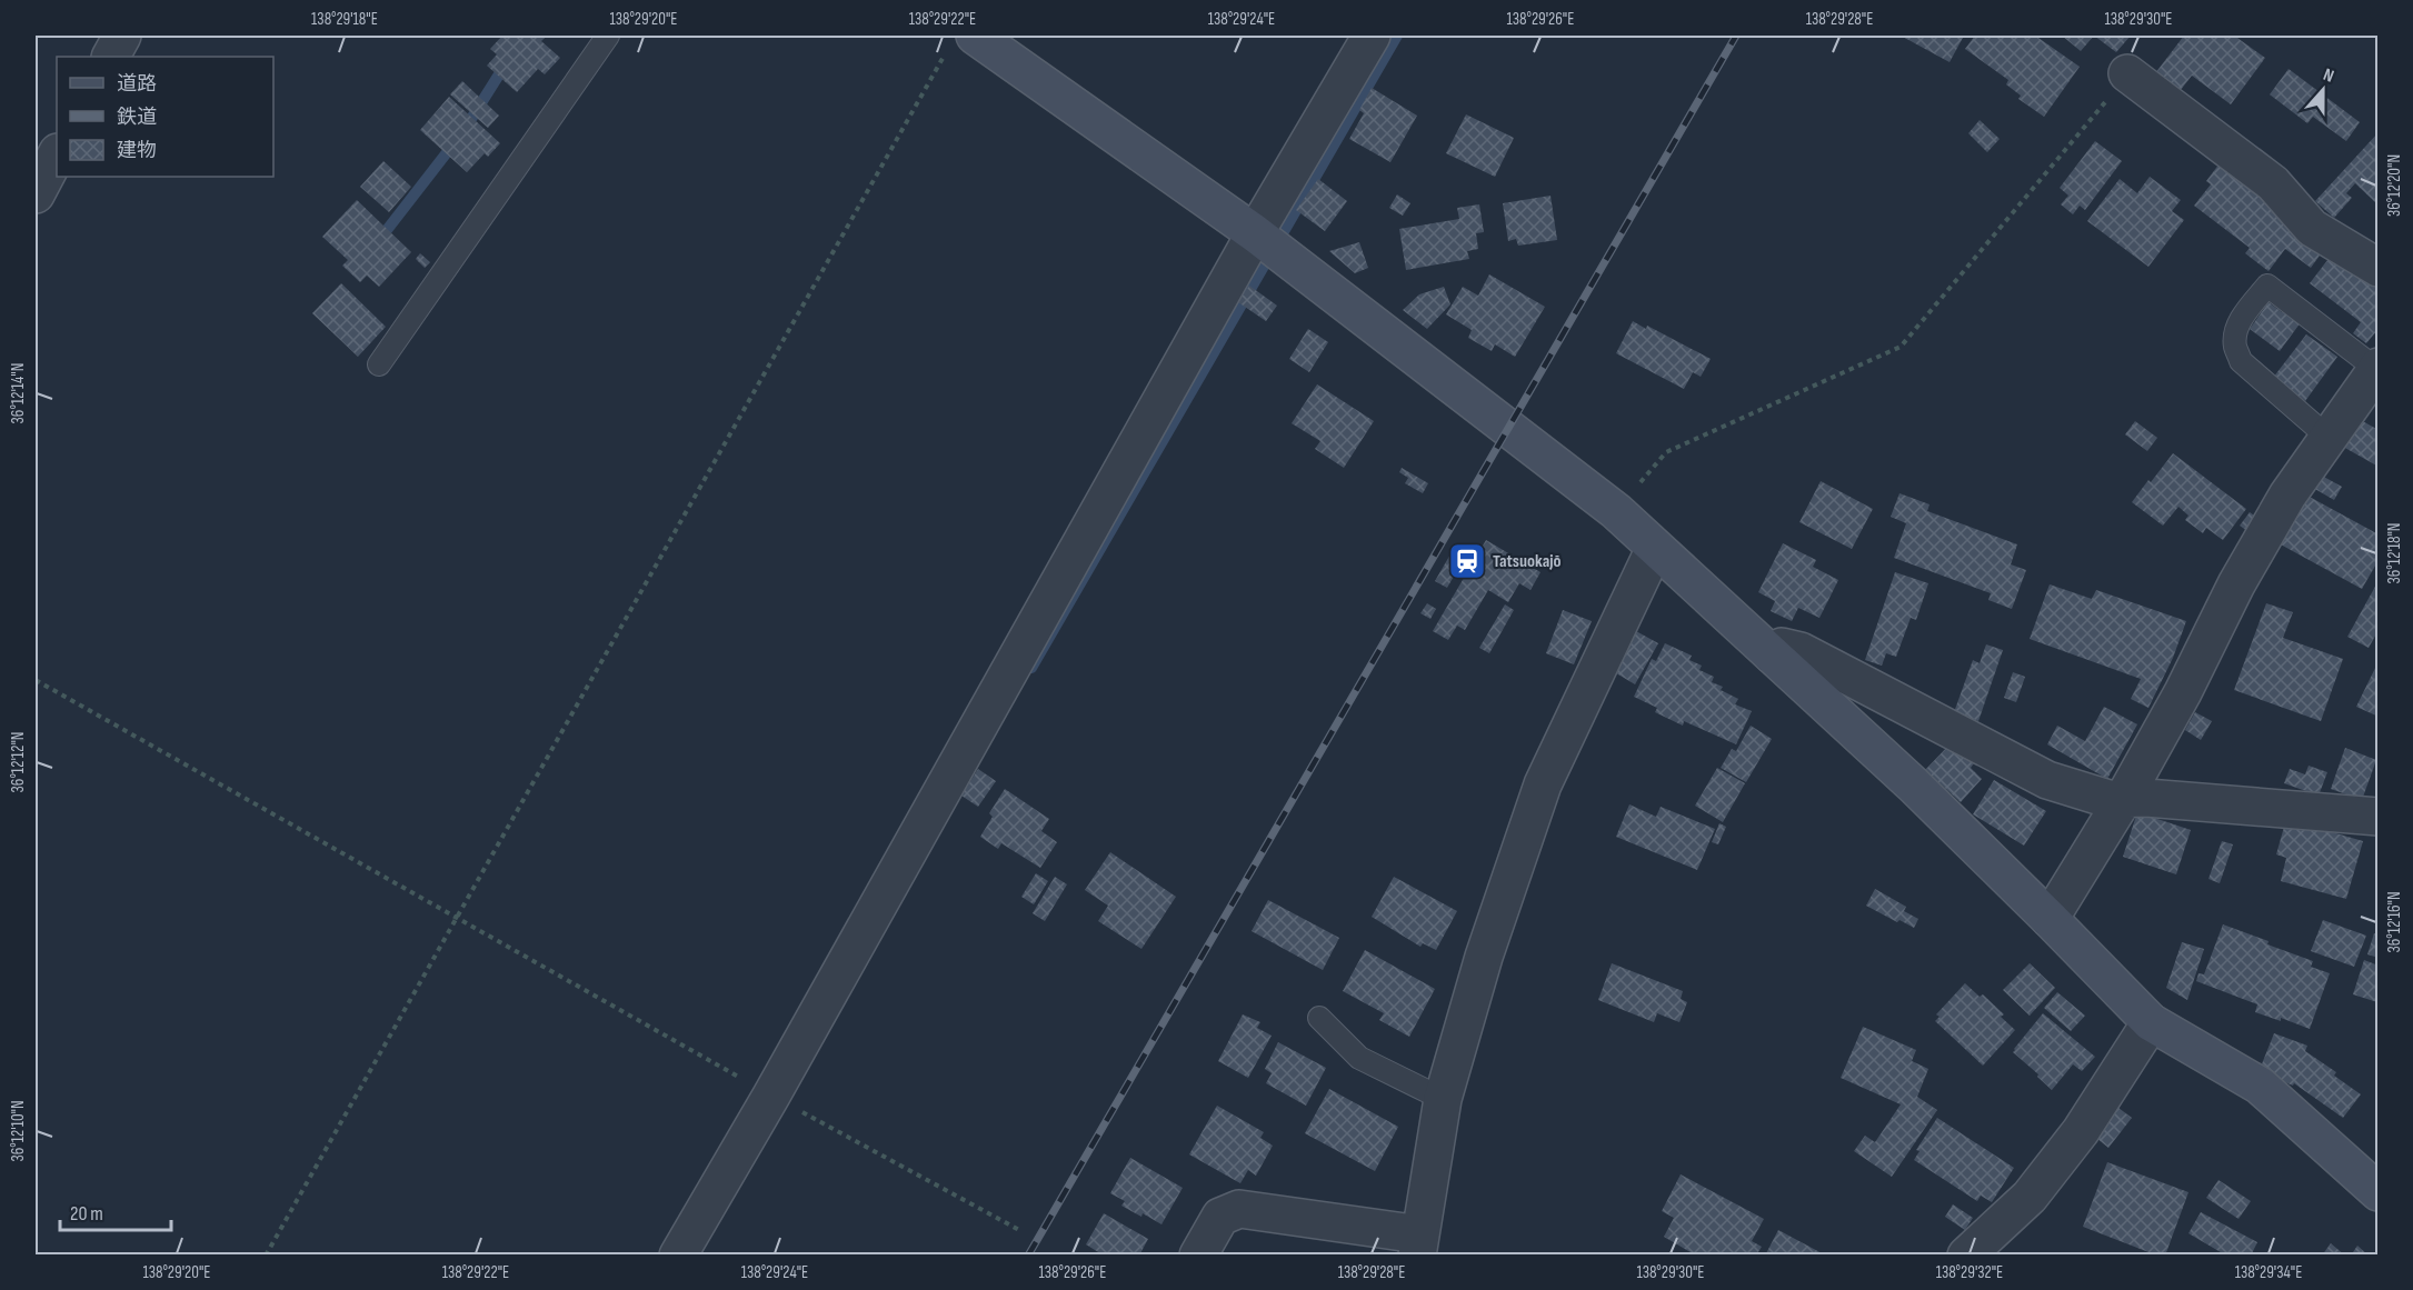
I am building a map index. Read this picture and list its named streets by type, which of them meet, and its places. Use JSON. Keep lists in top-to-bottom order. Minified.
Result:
{"places":{"station":["Tatsuokajō"]},"legend":["道路","鉄道","建物"],"scale_bar":"20 m","north":"top","coordinates":["138°29'18\"E","138°29'20\"E","138°29'22\"E","138°29'24\"E","138°29'26\"E","138°29'28\"E","138°29'30\"E","36°12'20\"N","36°12'14\"N","36°12'18\"N","36°12'12\"N","36°12'16\"N","36°12'10\"N","138°29'32\"E","138°29'34\"E"]}
